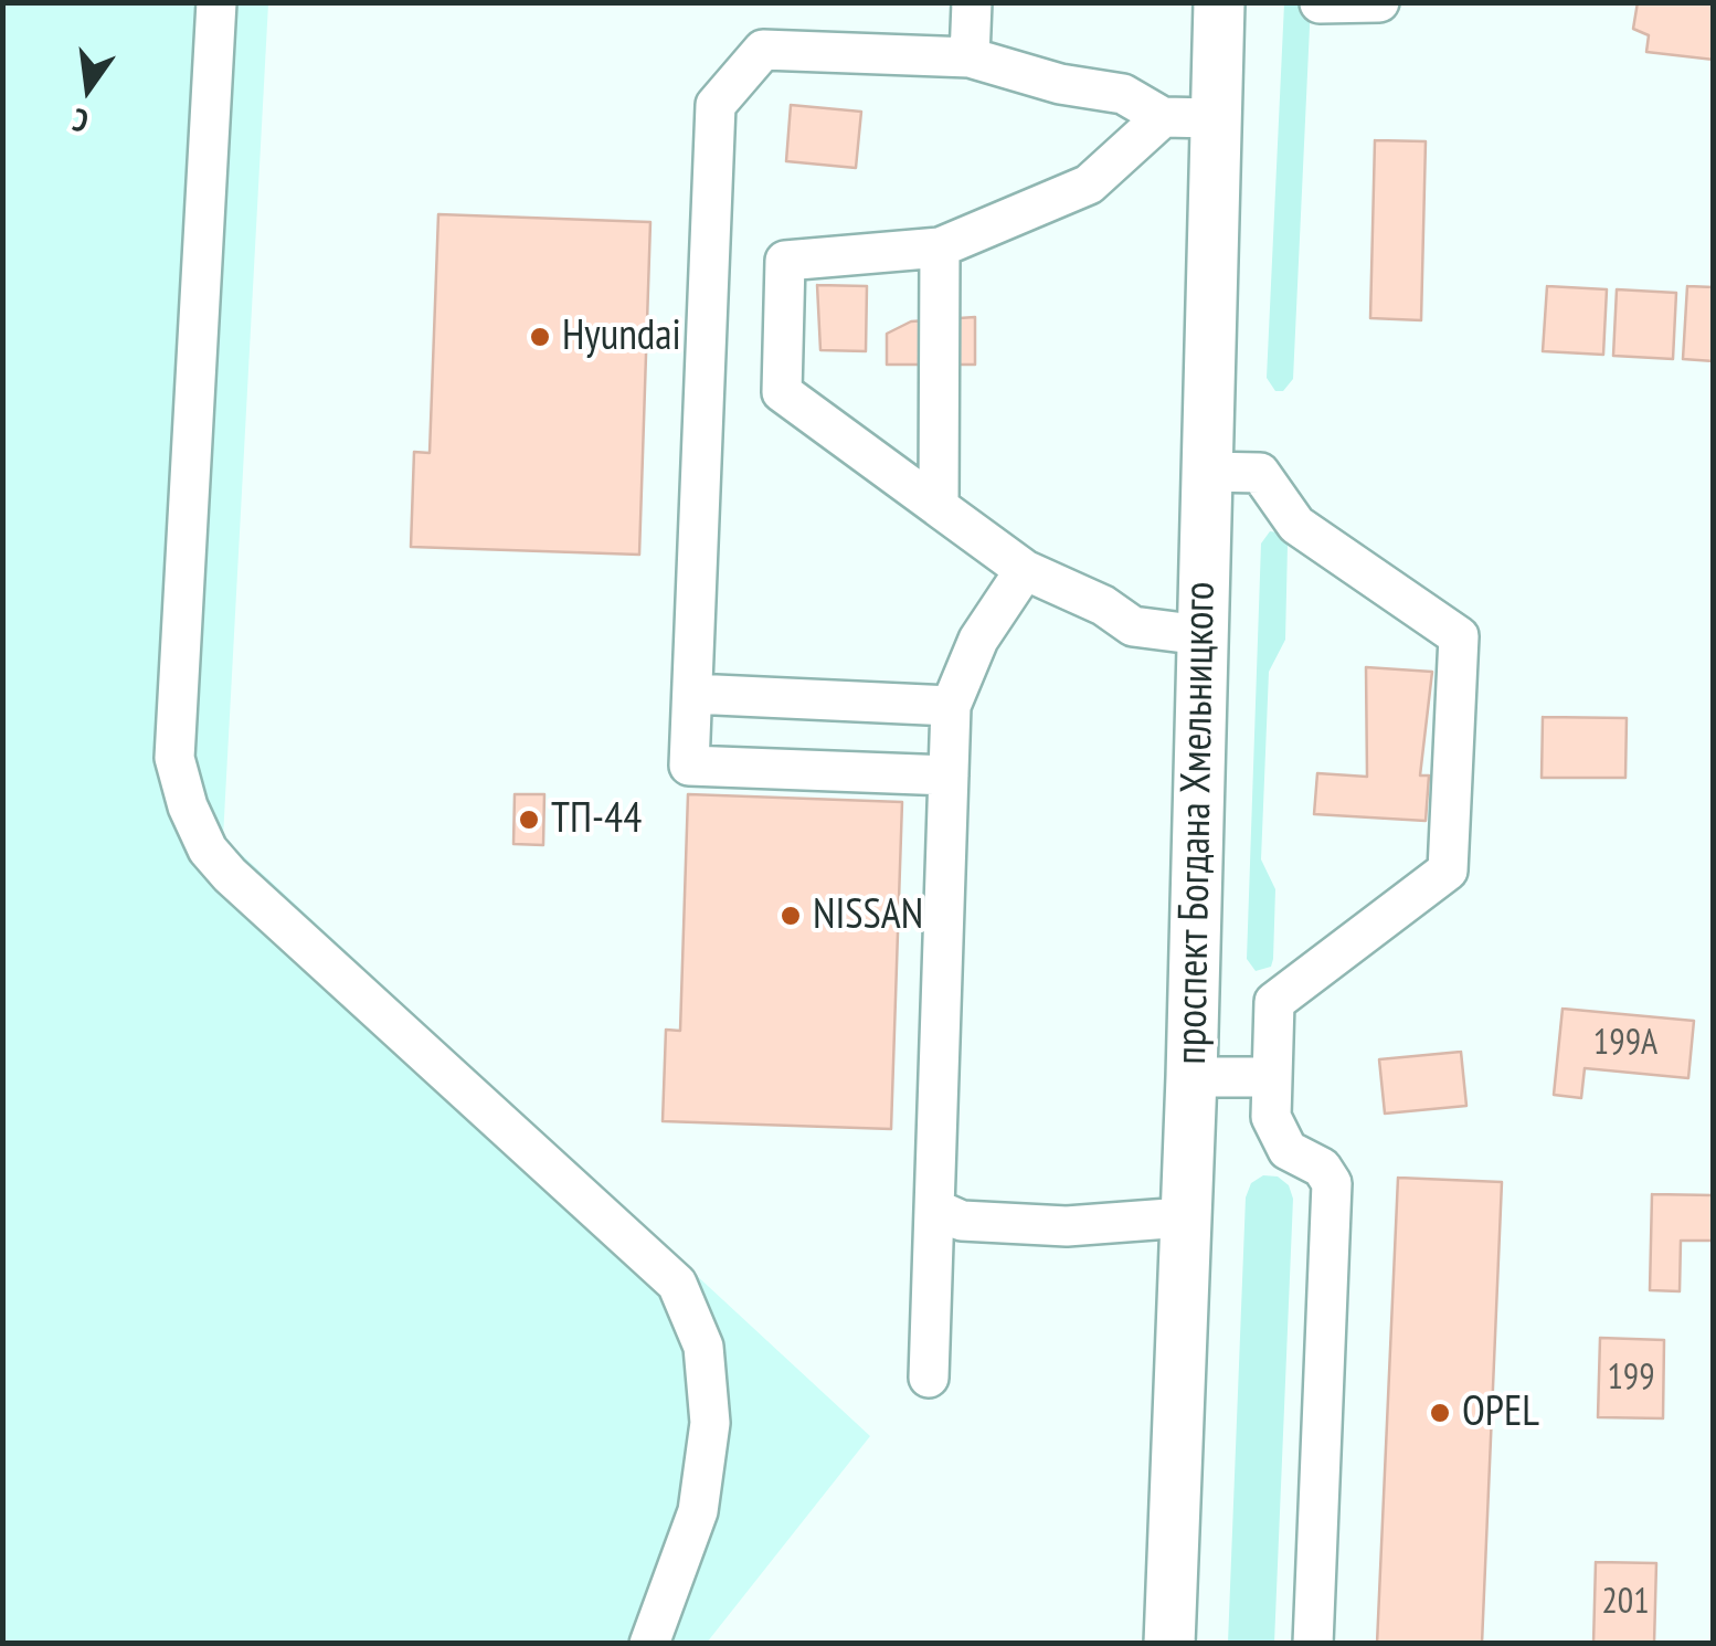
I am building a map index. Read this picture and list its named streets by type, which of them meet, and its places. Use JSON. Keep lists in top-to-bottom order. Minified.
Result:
{"streets":{"main road":["проспект Богдана Хмельницкого"]},"places":["Hyundai","ТП-44","NISSAN","OPEL"],"house_numbers":["199А","199","201"],"north":"bottom"}
